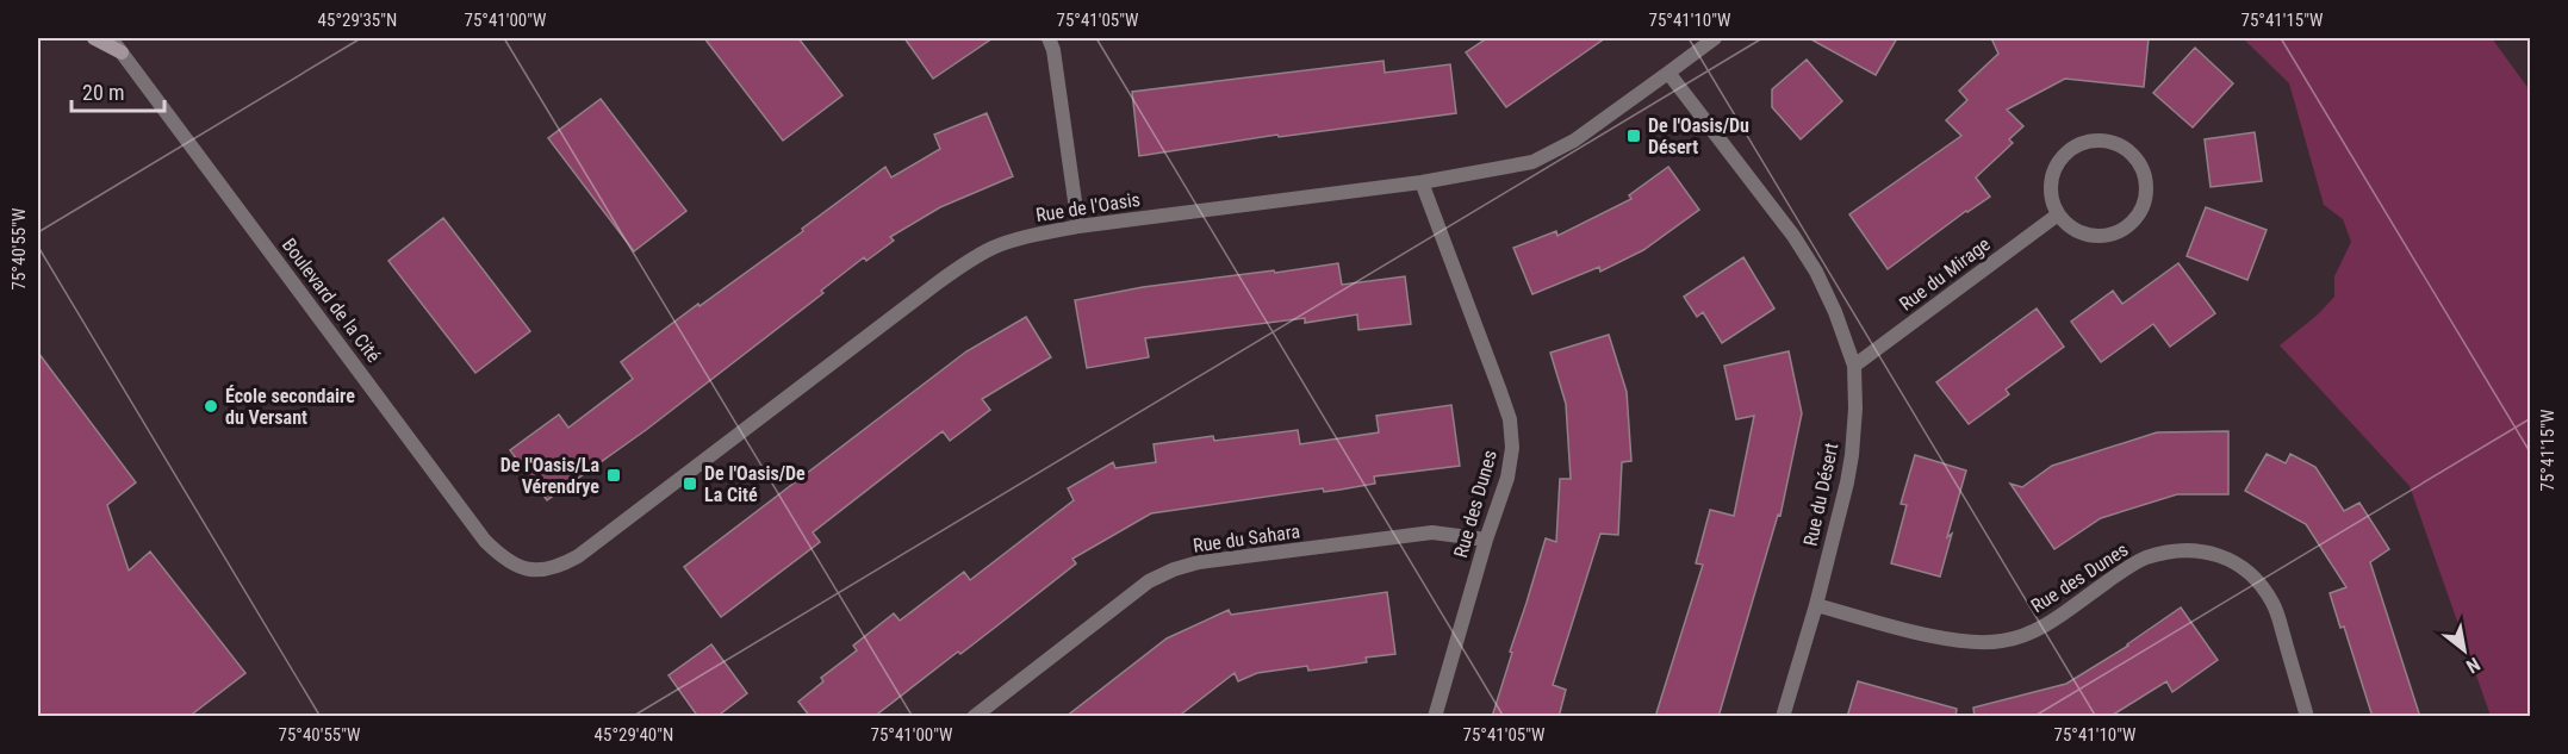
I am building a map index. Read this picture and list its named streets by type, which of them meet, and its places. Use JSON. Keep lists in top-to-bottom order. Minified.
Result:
{"streets":{"street":["Rue de l'Oasis","Rue du Mirage","Boulevard de la Cité","Rue du Désert","Rue des Dunes","Rue du Sahara"]},"crossings":[["Rue de l'Oasis","Boulevard de la Cité"],["Rue de l'Oasis","Rue du Désert"],["Rue de l'Oasis","Rue des Dunes"],["Rue du Mirage","Rue du Désert"],["Rue du Désert","Rue des Dunes"],["Rue des Dunes","Rue du Sahara"]],"places":{"transit":["De l'Oasis/Du Désert","De l'Oasis/La Vérendrye","De l'Oasis/De La Cité"],"other":["École secondaire du Versant"]},"scale_bar":"20 m","north":"bottom right","coordinates":["45°29'35\"N","75°41'00\"W","75°41'05\"W","75°41'10\"W","75°41'15\"W","75°40'55\"W","45°29'40\"N"]}
